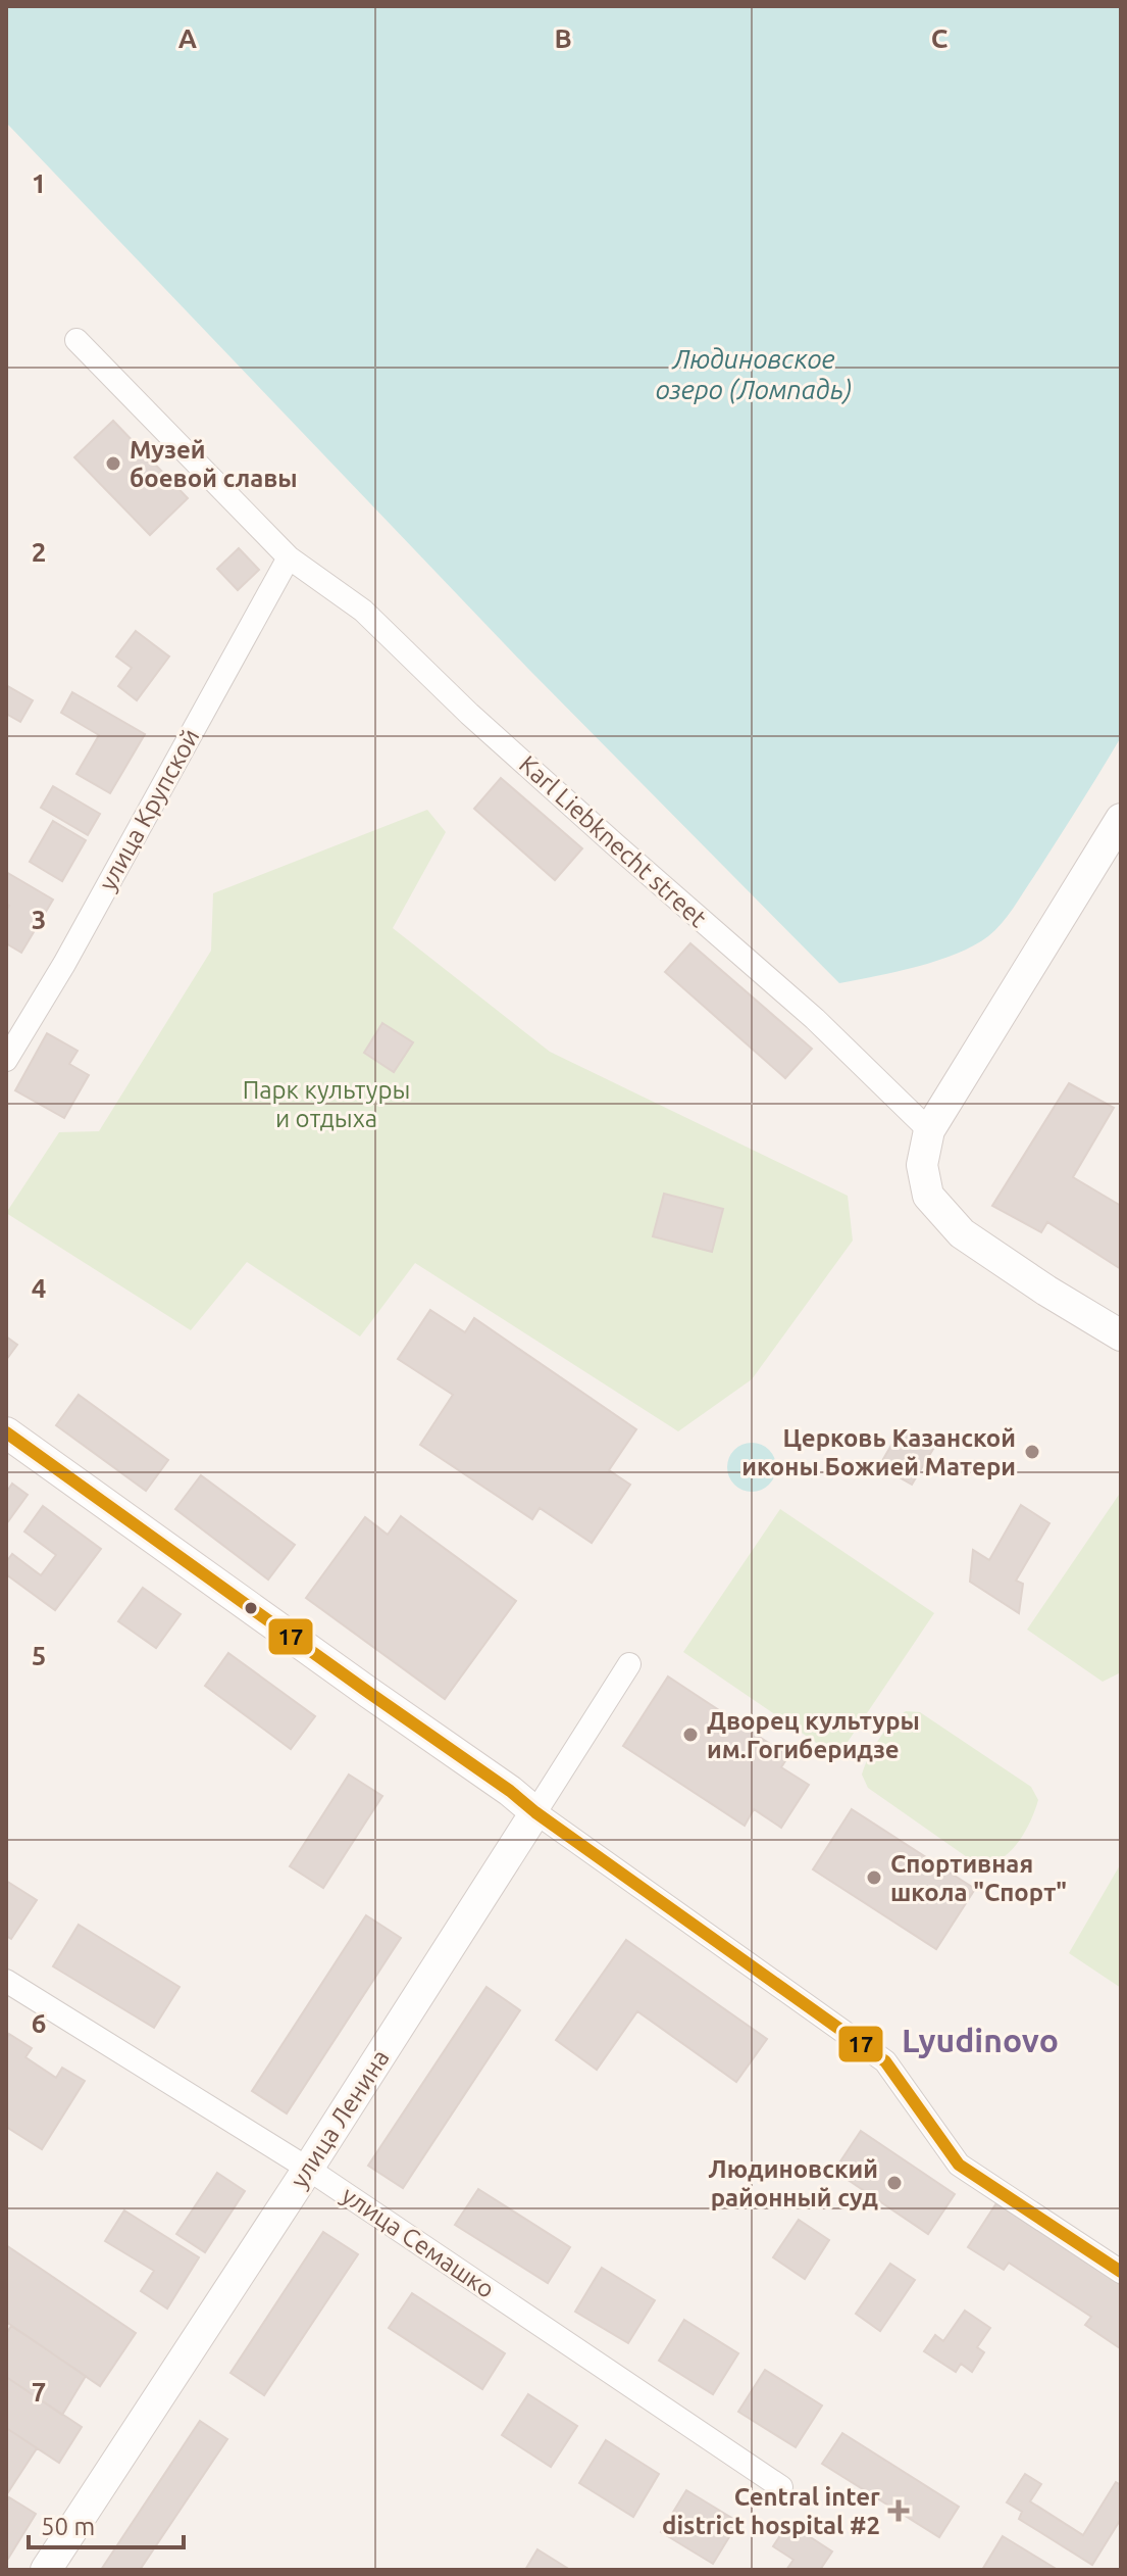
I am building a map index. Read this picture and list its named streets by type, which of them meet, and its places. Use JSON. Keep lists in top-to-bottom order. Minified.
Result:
{"streets":{"street":["улица Крупской","Karl Liebknecht street","улица Ленина","улица Семашко"]},"crossings":[["улица Крупской","Karl Liebknecht street"],["улица Ленина","улица Семашко"]],"districts":["Lyudinovo"],"water":["Людиновское озеро (Ломпадь)"],"parks":["Парк культуры и отдыха"],"places":{"other":["Музей боевой славы","Церковь Казанской иконы Божией Матери","Дворец культуры им.Гогиберидзе","Спортивная школа \"Спорт\"","Людиновский районный суд"],"health":["Central inter district hospital #2"]},"lines":["transit line 17"],"scale_bar":"50 m","grid":{"columns":["A","B","C"],"rows":["1","2","3","4","5","6","7"]}}
